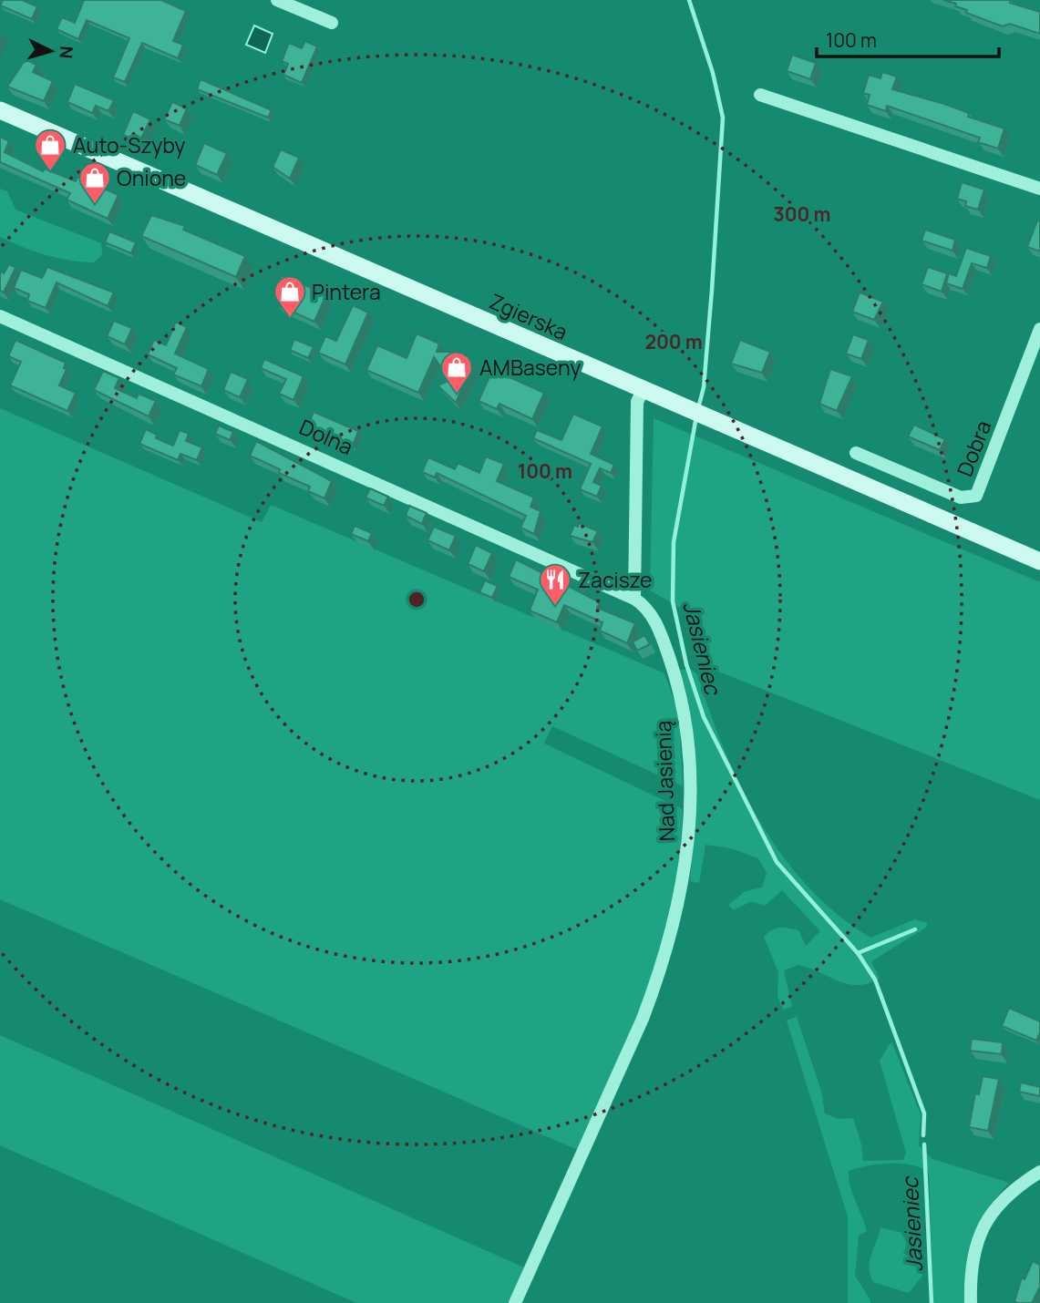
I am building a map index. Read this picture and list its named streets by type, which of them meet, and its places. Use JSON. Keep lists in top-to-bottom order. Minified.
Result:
{"streets":{"main road":["Zgierska"],"street":["Dolna","Dobra","Nad Jasienią"]},"crossings":[["Dolna","Nad Jasienią"]],"water":["Jasieniec"],"places":{"shop":["Auto-Szyby","Onione","Pintera","AMBaseny"],"restaurant":["Zacisze"]},"scale_bar":"100 m","north":"right","rings":["300 m","200 m","100 m"]}
